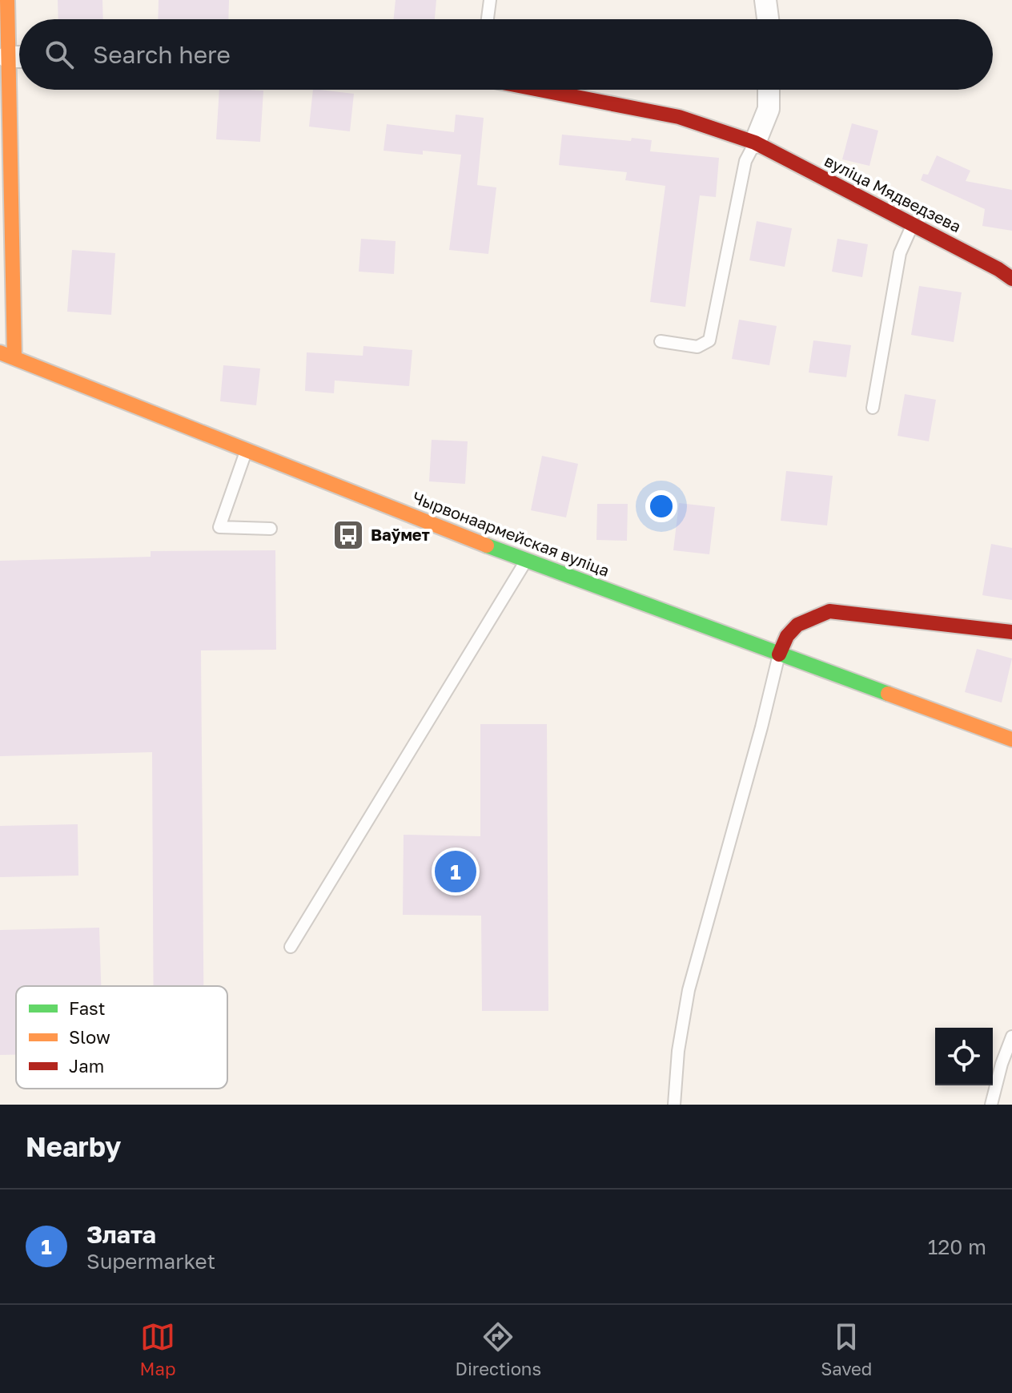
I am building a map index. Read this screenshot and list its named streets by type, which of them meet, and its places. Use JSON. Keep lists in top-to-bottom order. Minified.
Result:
{"streets":{"street":["вуліца Мядведзева","Чырвонаармейская вуліца"]},"places":{"bus stop":["Ваўмет"]},"legend":["Fast","Slow","Jam"],"page":{"search":"Search here","pins":"1","heading":"Nearby","list":[{"mark":"1","name":"Злата","note":"Supermarket","value":"120 m"}],"nav":["Map","Directions","Saved"]}}
